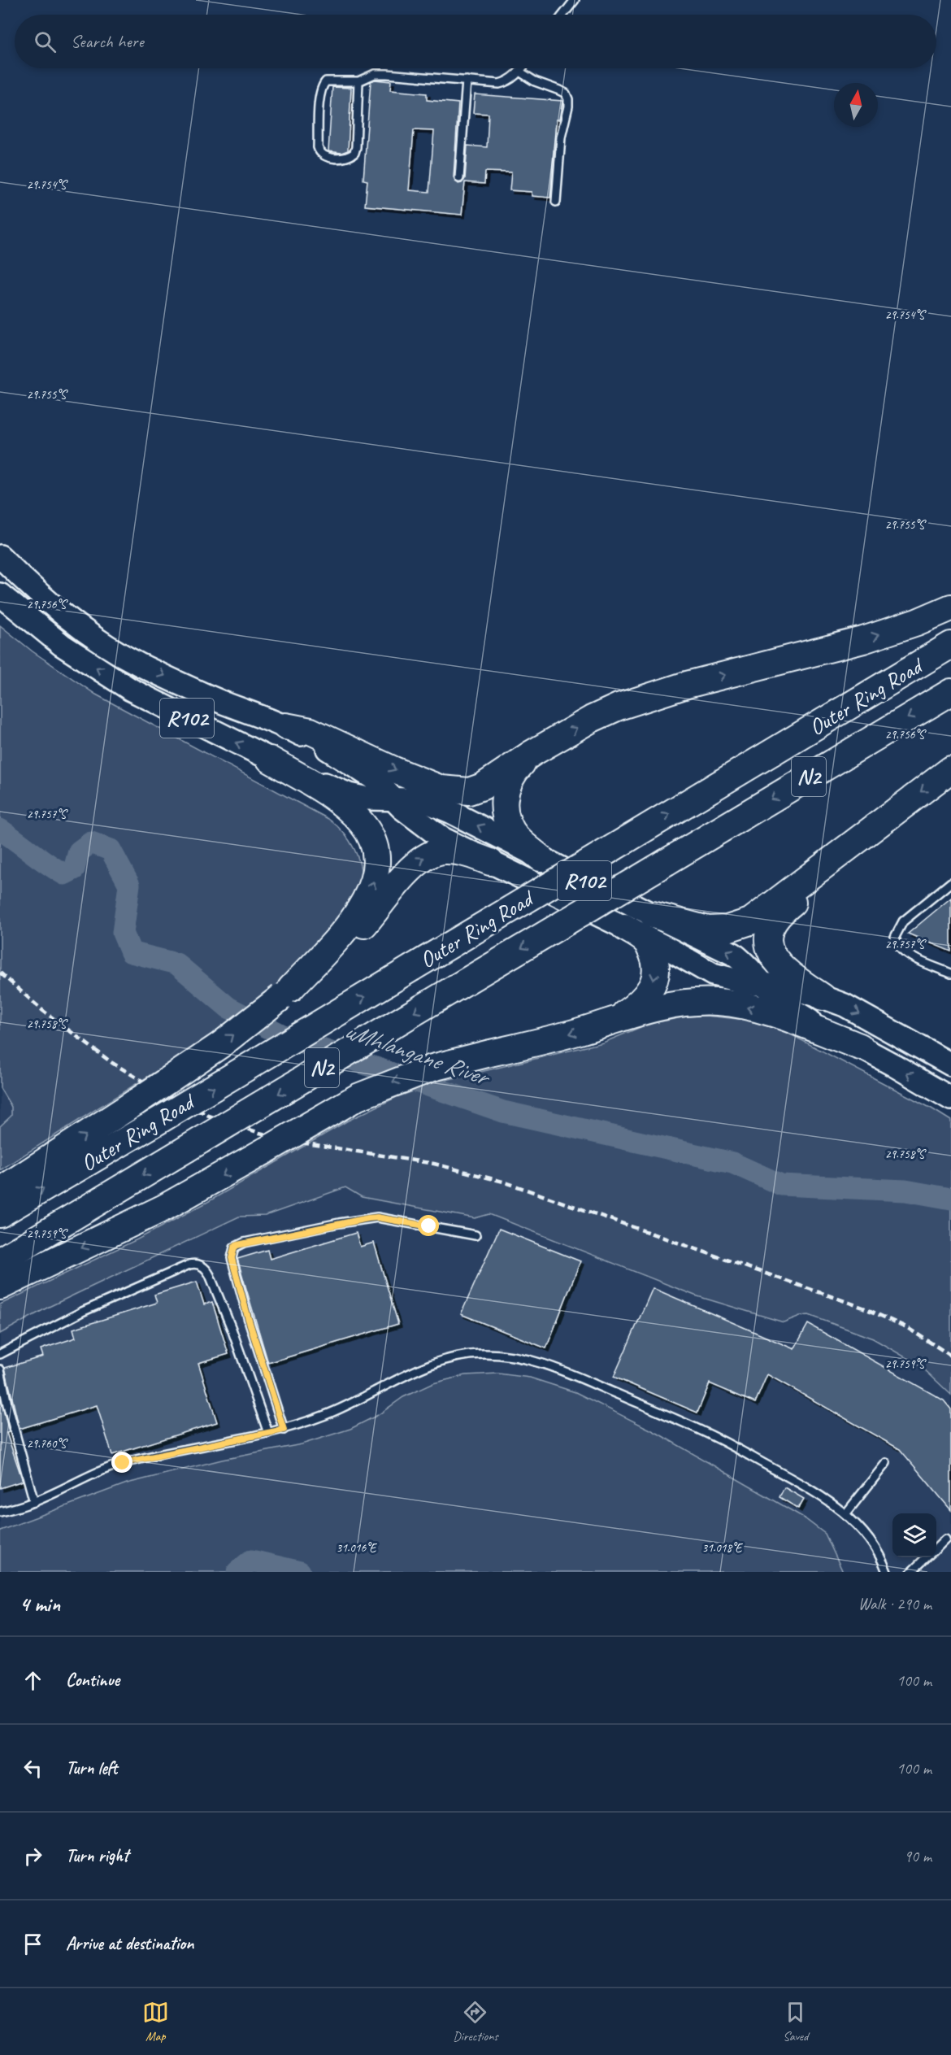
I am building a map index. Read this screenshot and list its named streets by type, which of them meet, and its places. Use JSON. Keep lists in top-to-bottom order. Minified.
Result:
{"streets":{"highway":["Outer Ring Road","N2"],"main road":["R102"]},"water":["uMhlangane River"],"north":"top","page":{"search":"Search here","heading":["4 min","Walk · 290 m"],"list":[["Continue","100 m"],["Turn left","100 m"],["Turn right","90 m"],"Arrive at destination"],"nav":["Map","Directions","Saved"]},"coordinates":["29.754°S","29.755°S","29.756°S","29.757°S","29.758°S","29.759°S","29.760°S","31.016°E","31.018°E"]}
